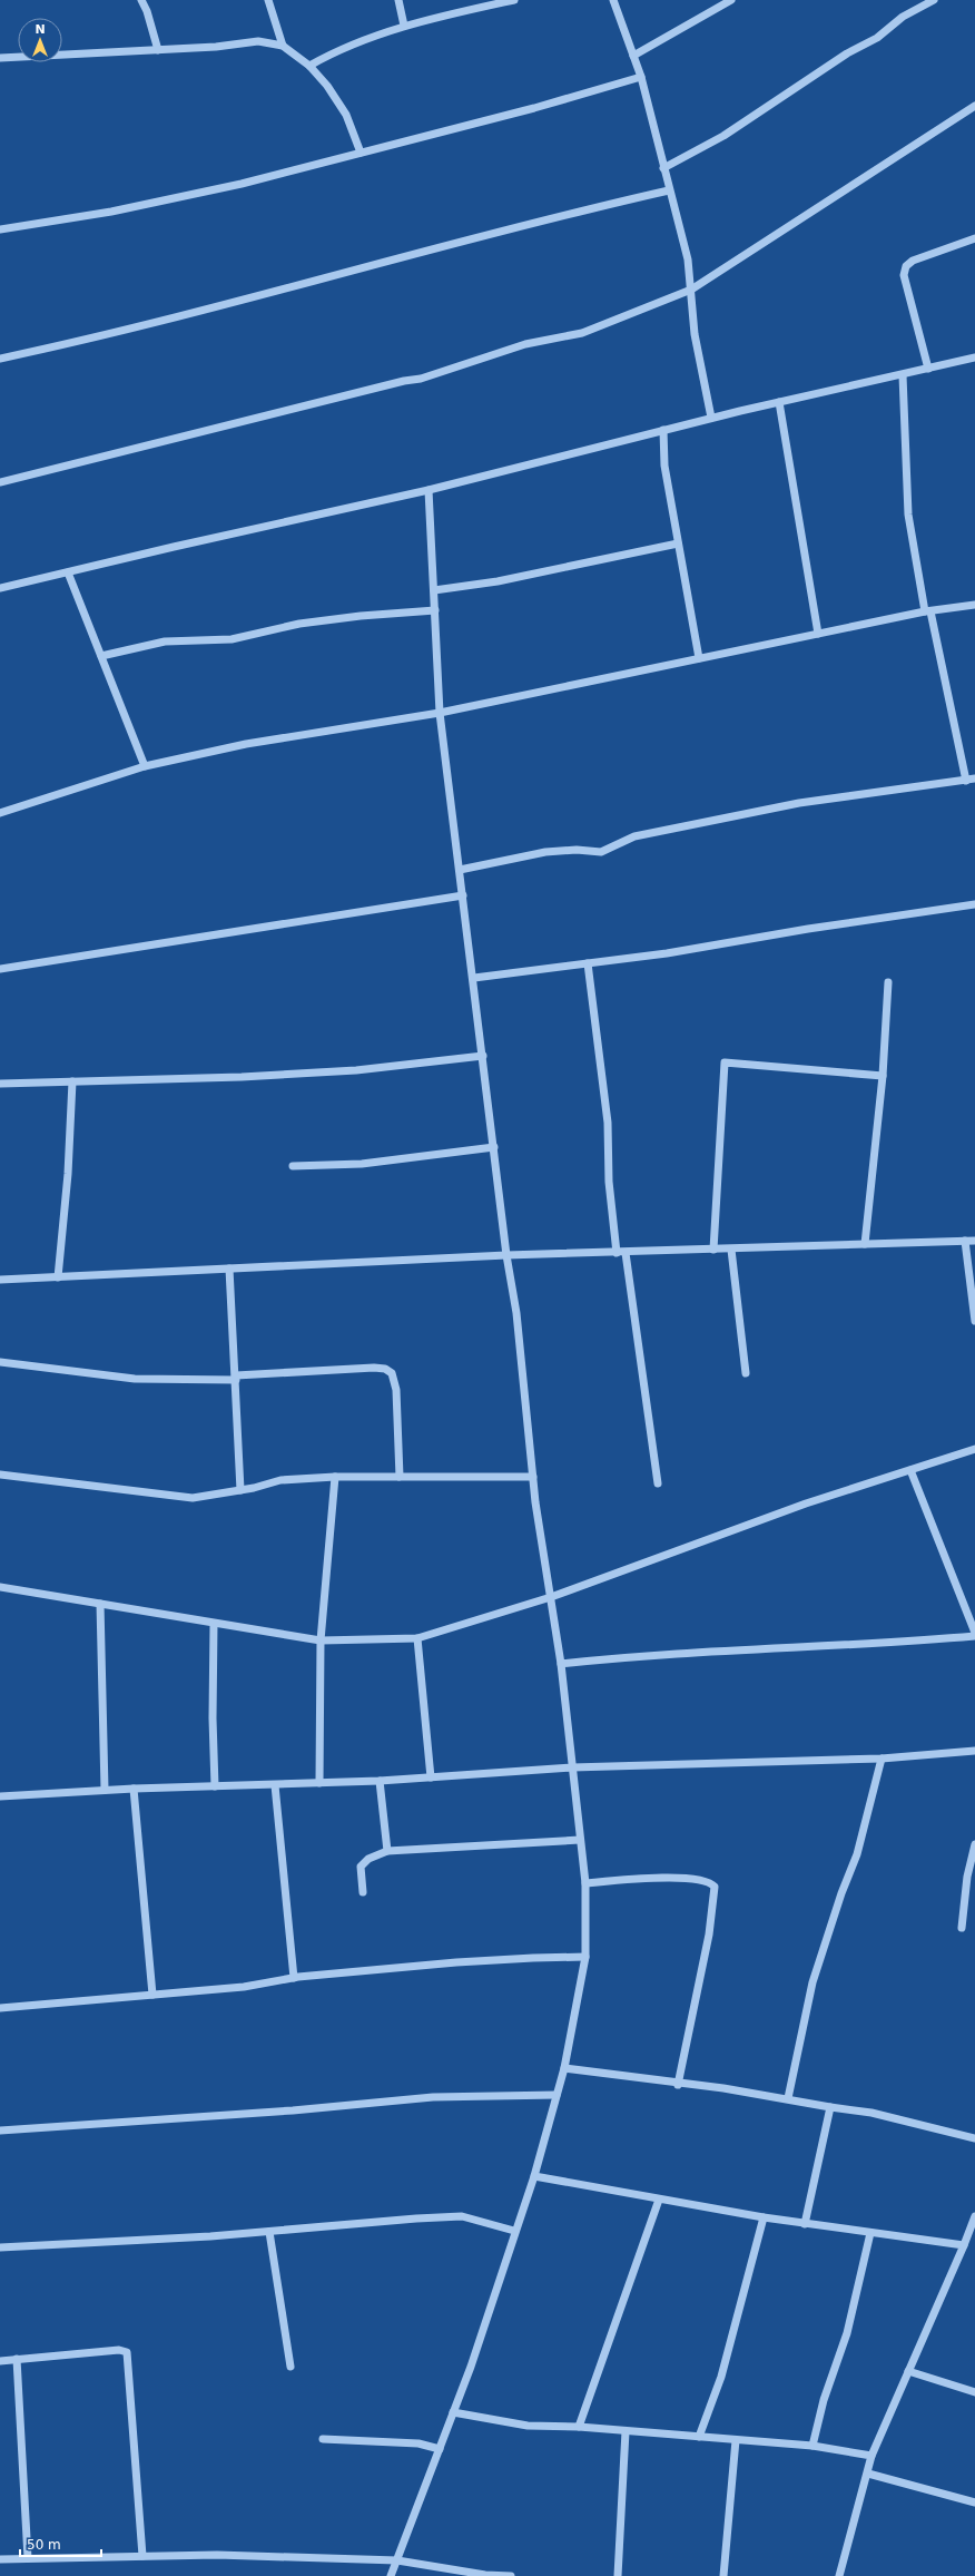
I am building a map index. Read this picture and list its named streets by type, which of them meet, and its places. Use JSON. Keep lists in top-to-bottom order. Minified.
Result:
{"scale_bar":"50 m","north":"top"}
